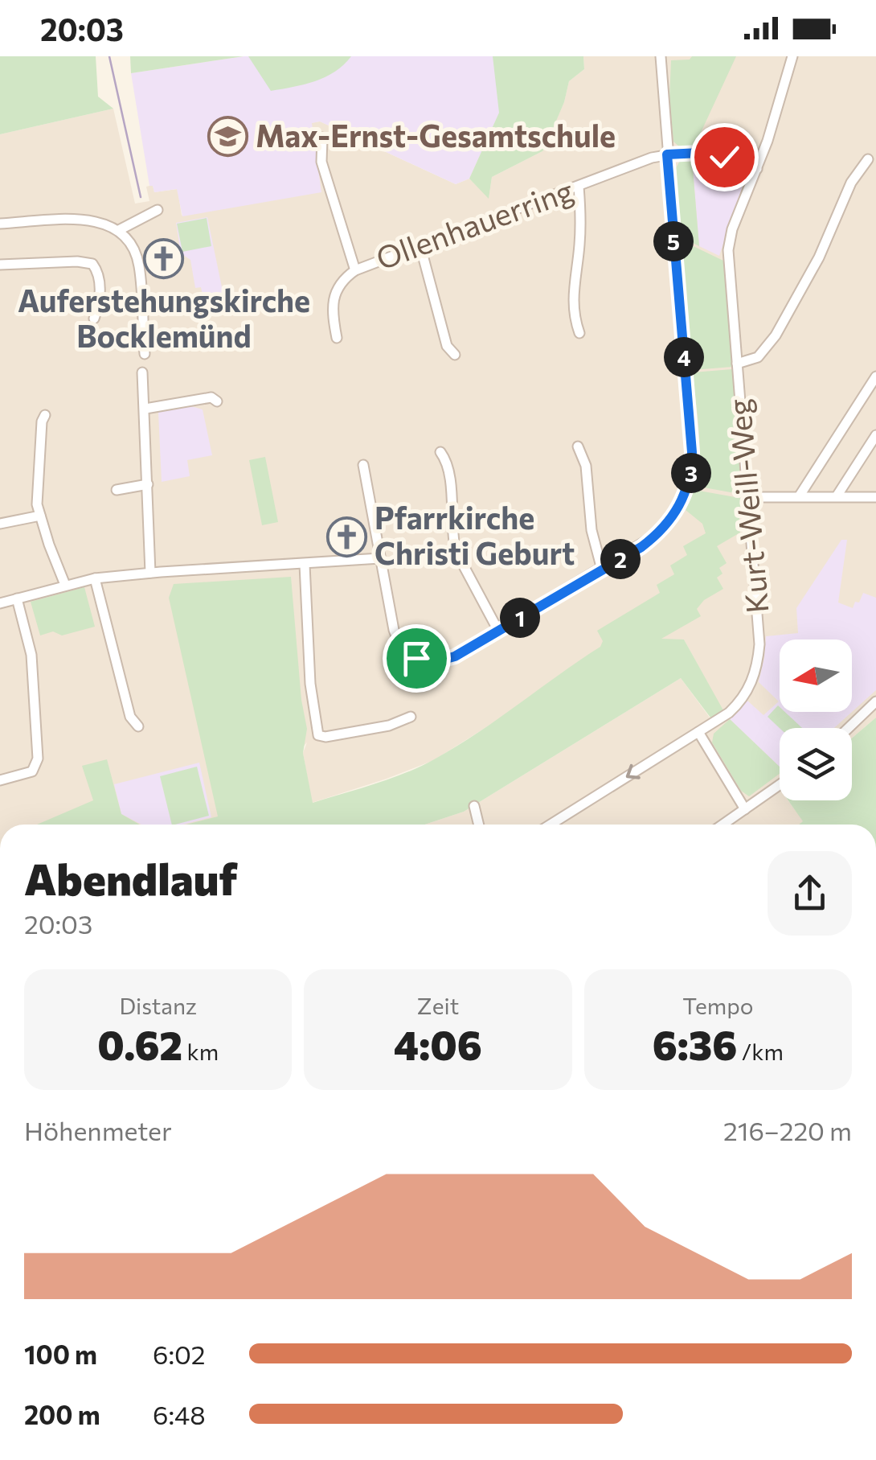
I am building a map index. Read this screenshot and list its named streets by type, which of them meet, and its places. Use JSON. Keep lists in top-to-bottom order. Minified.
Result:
{"streets":{"street":["Ollenhauerring","Kurt-Weill-Weg"]},"places":{"school or university":["Max-Ernst-Gesamtschule"],"church":["Auferstehungskirche Bocklemünd","Pfarrkirche Christi Geburt"]},"north":"left","page":{"status":"20:03","pins":["5","4","3","2","1"],"heading":["Abendlauf","20:03"],"stats":[["Distanz","0.62 km"],["Zeit","4:06"],["Tempo","6:36 /km"]],"chart":["Höhenmeter","216–220 m"],"list":[{"name":"100 m","note":"6:02"},{"name":"200 m","note":"6:48"}]}}
